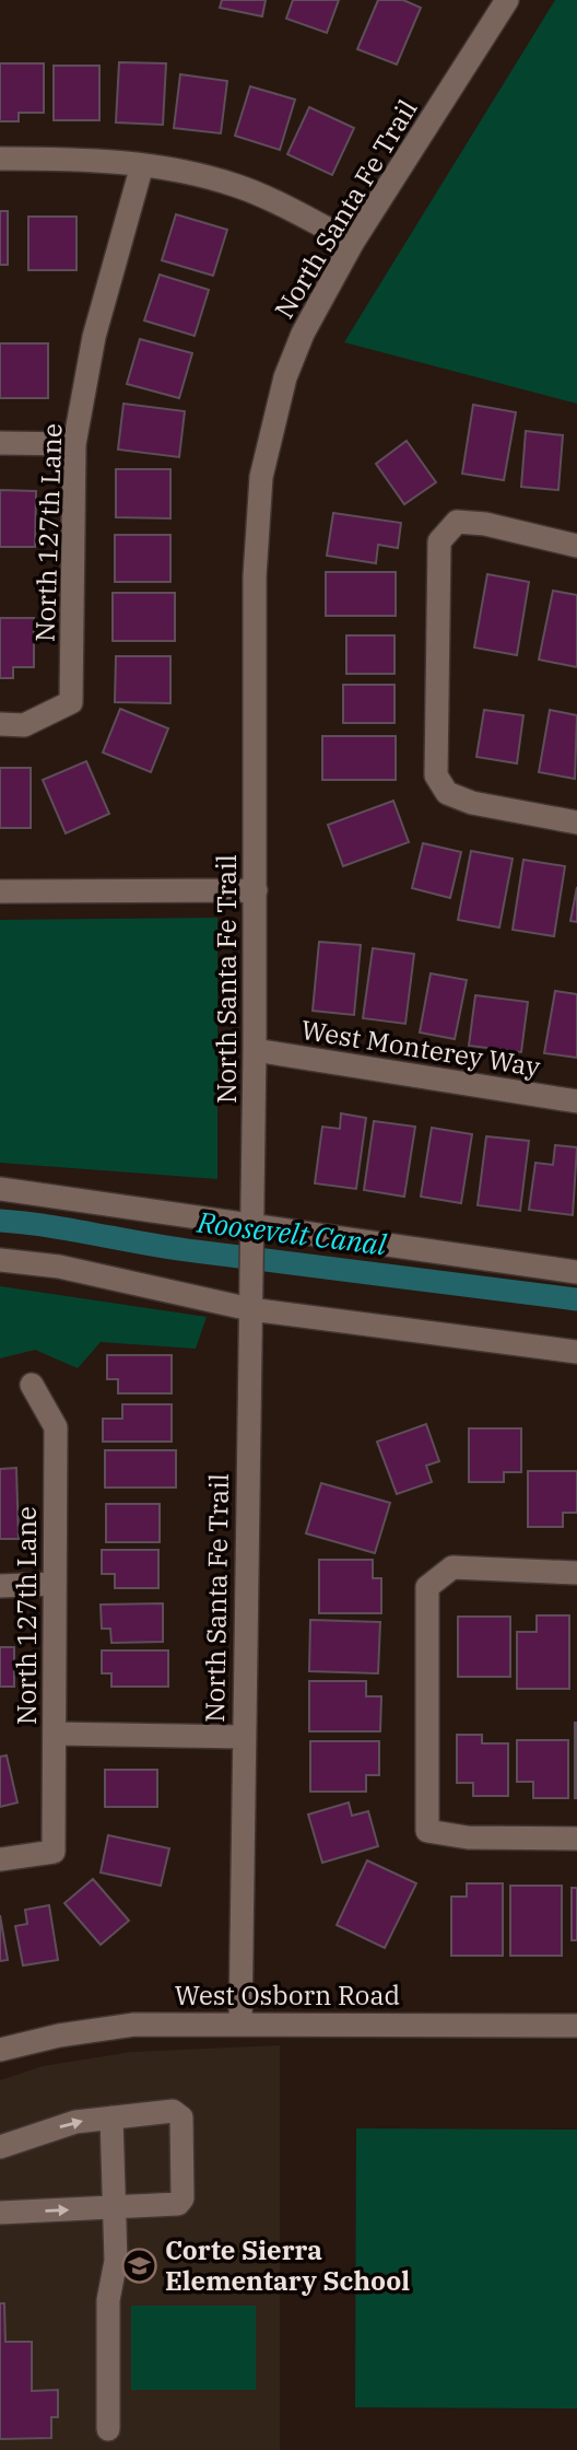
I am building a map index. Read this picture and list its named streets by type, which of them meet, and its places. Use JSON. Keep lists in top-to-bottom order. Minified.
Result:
{"streets":{"street":["North Santa Fe Trail","North 127th Lane","West Monterey Way","West Osborn Road"]},"crossings":[["North Santa Fe Trail","West Monterey Way"],["North Santa Fe Trail","West Osborn Road"]],"water":["Roosevelt Canal"],"places":{"school or university":["Corte Sierra Elementary School"]}}
